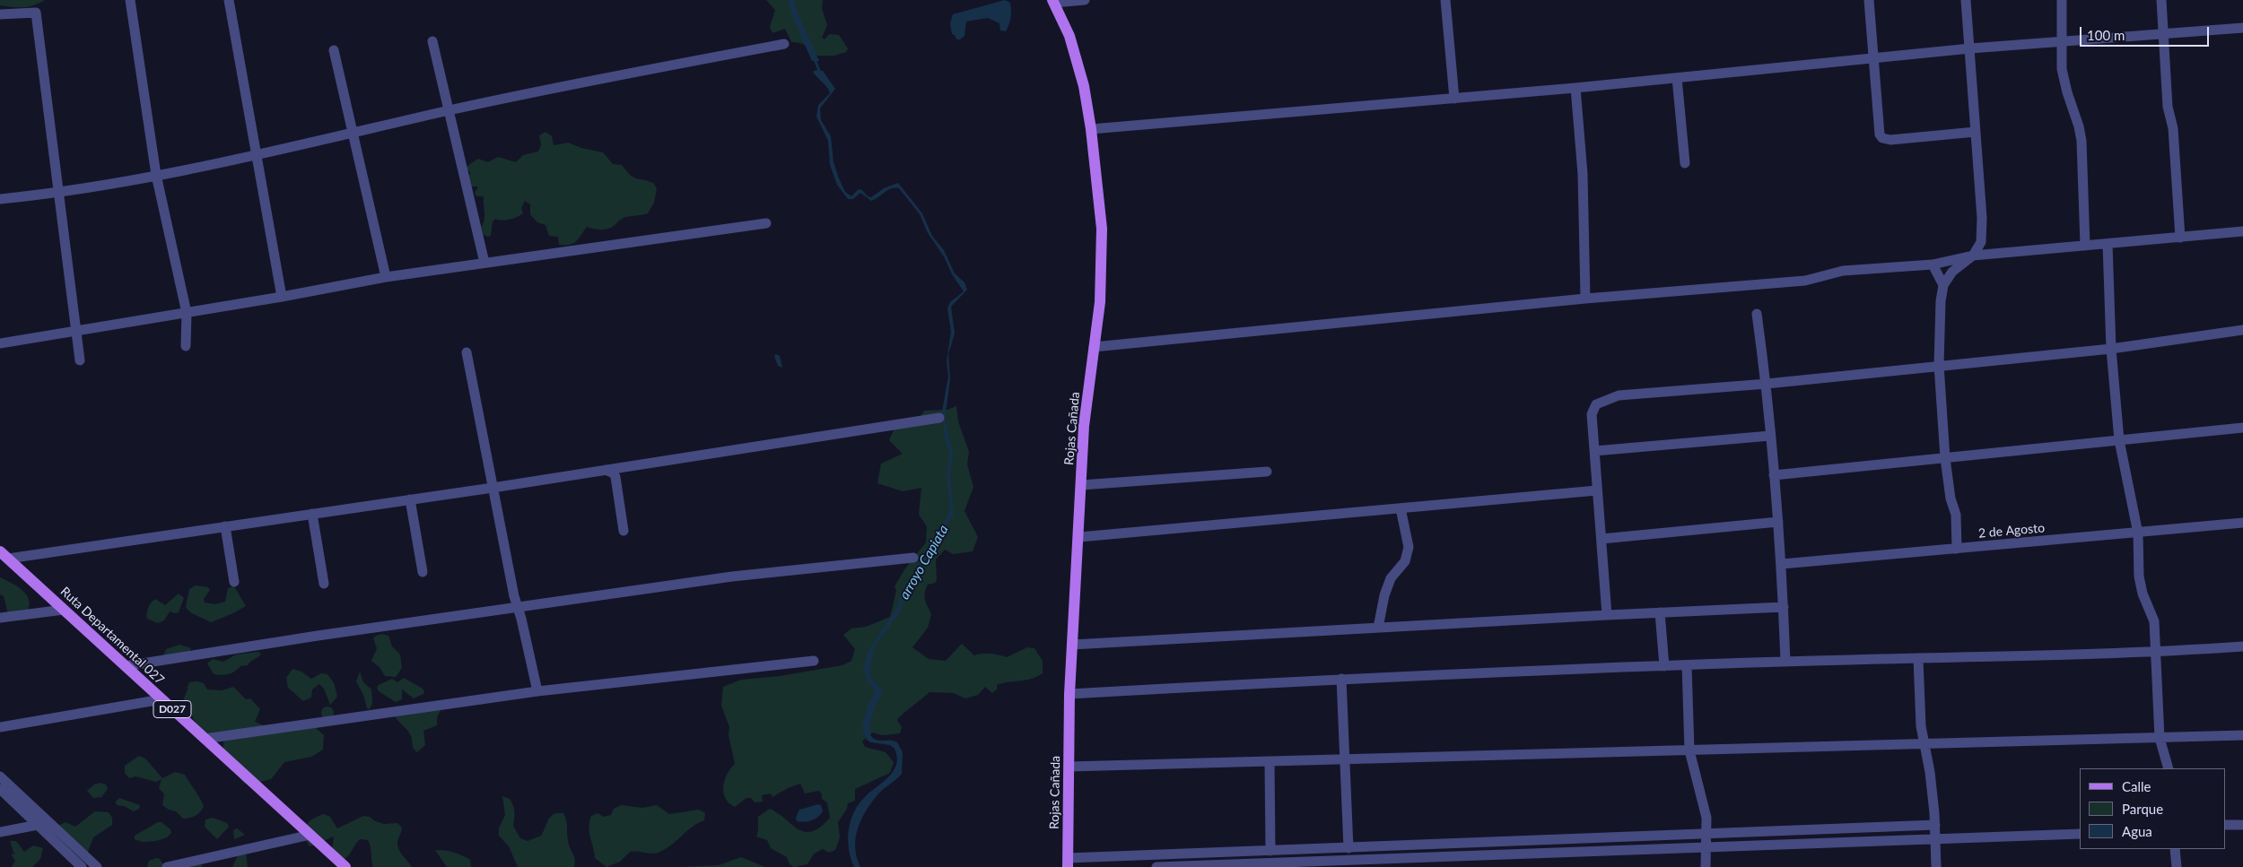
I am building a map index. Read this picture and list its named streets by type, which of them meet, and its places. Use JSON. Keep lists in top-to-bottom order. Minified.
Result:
{"streets":{"main road":["Rojas Cañada","Ruta Departamental 027","D027"],"street":["2 de Agosto"]},"water":["arroyo Capiata"],"legend":["Calle","Parque","Agua"],"scale_bar":"100 m"}
